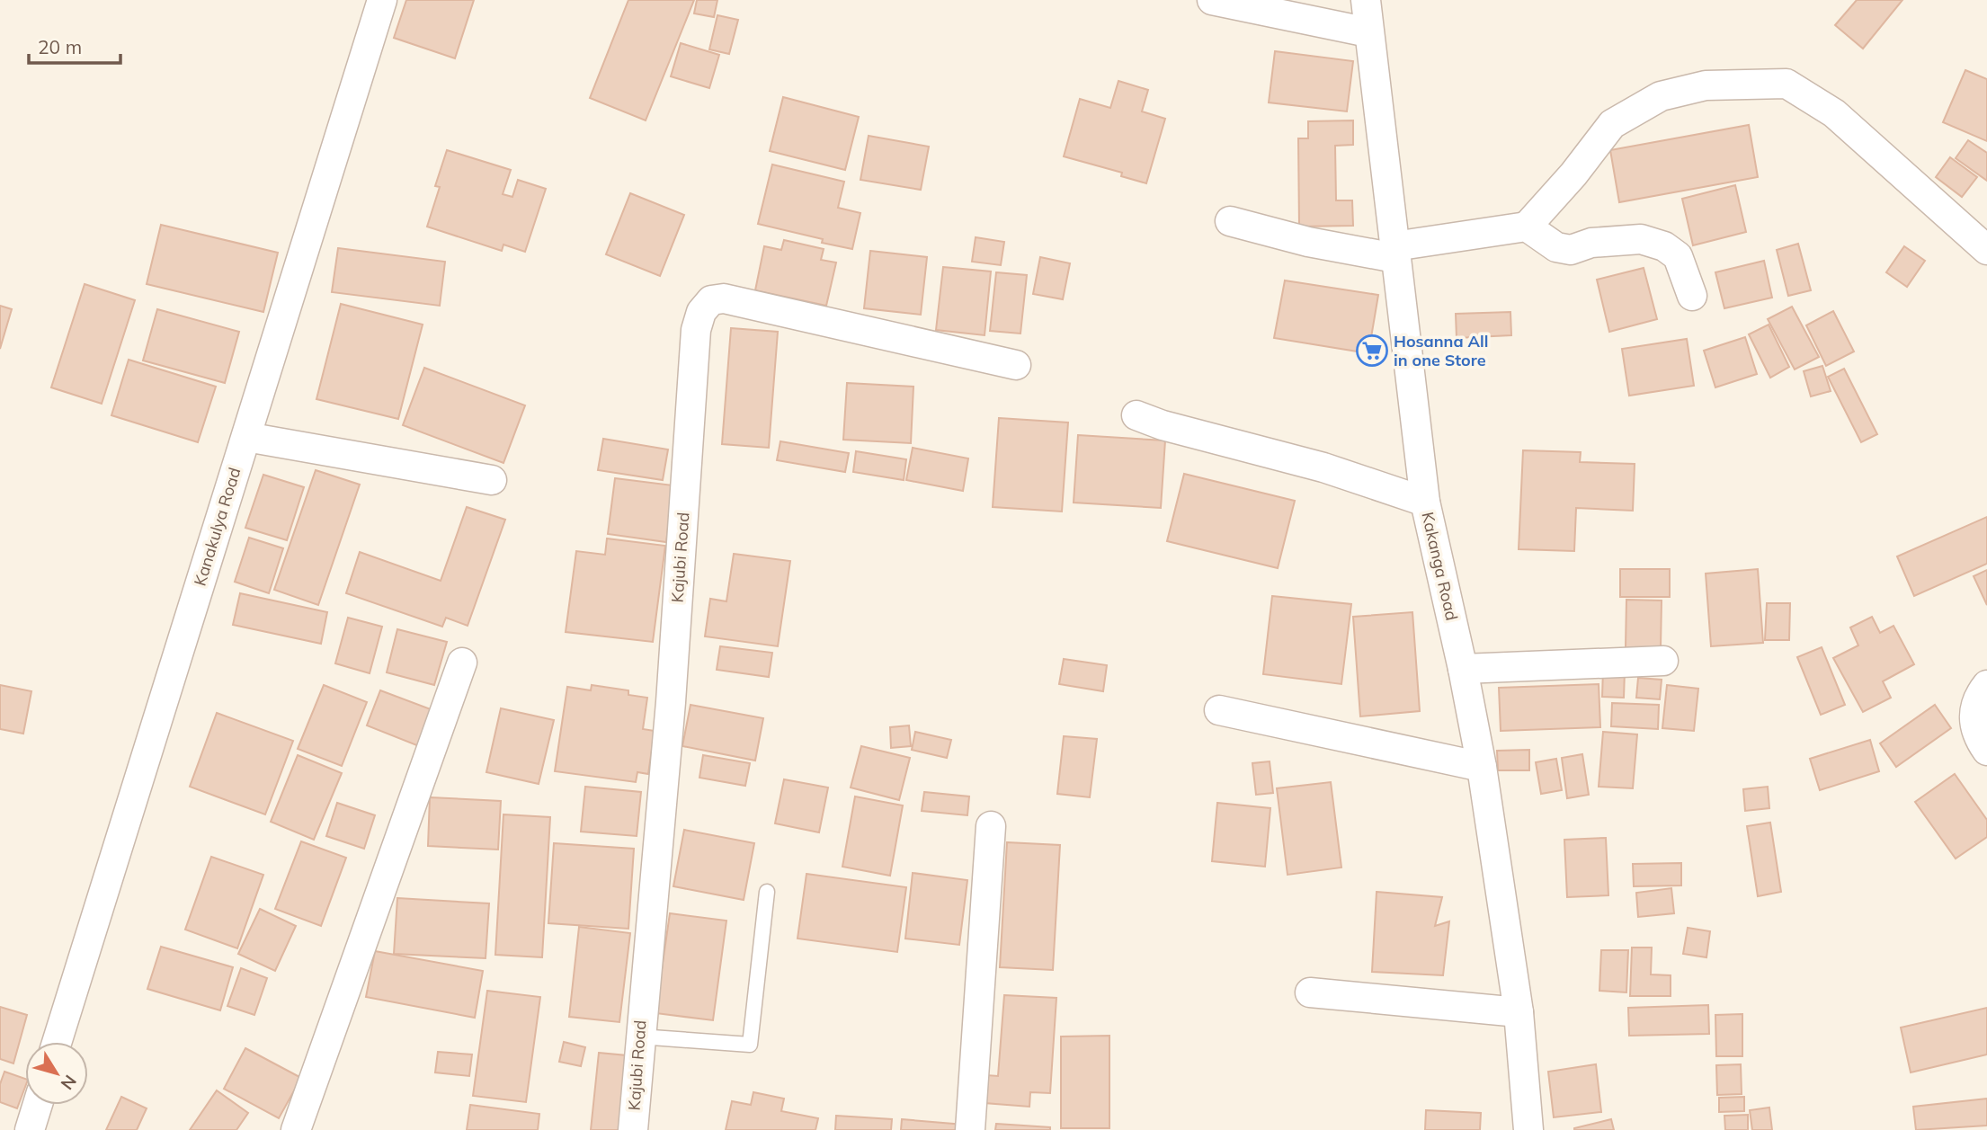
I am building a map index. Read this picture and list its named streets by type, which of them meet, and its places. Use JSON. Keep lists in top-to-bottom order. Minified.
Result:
{"streets":{"street":["Kanakulya Road","Kajubi Road","Kakanga Road"]},"places":{"supermarket":["Hosanna All in one Store"]},"scale_bar":"20 m","north":"bottom right"}
